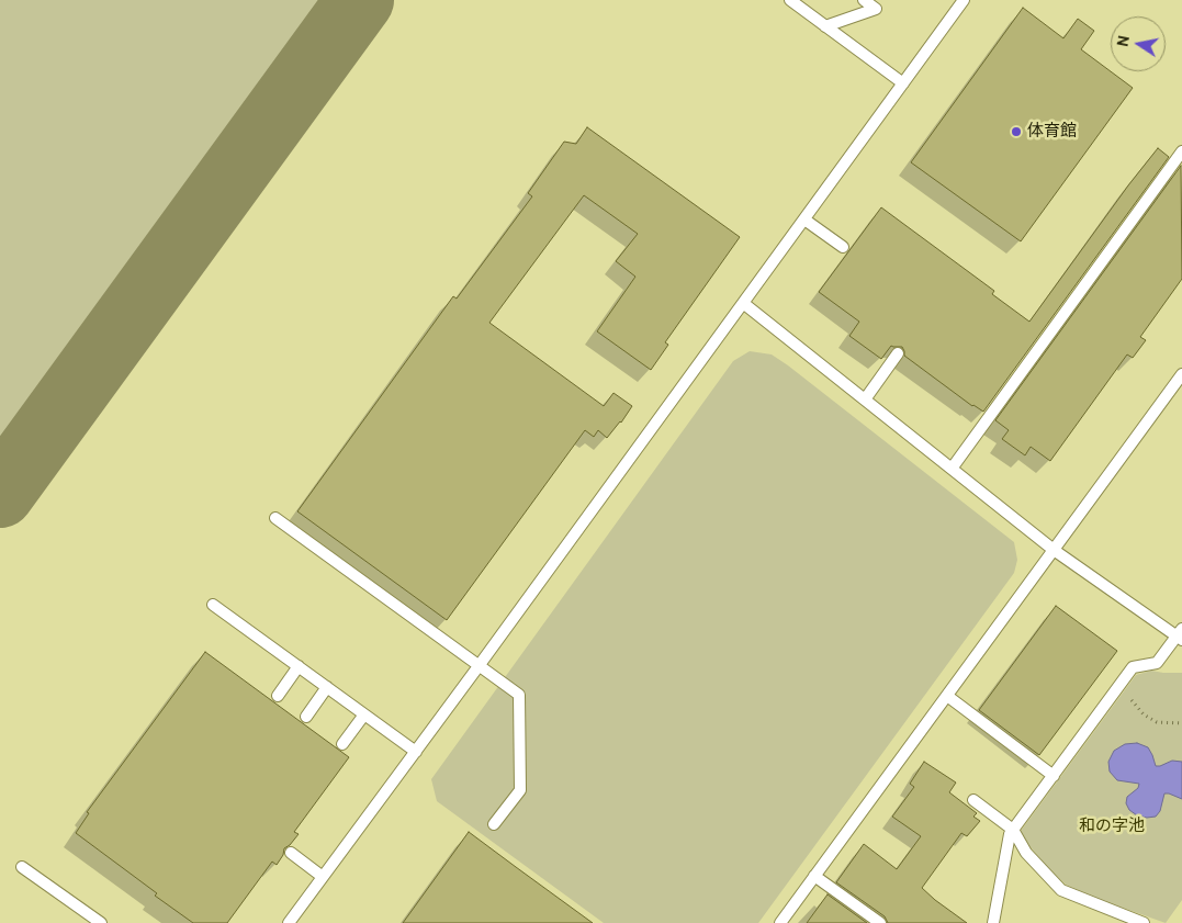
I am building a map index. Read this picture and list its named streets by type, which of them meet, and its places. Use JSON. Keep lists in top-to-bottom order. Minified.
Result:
{"parks":["和の字池"],"places":["体育館"],"north":"left"}
